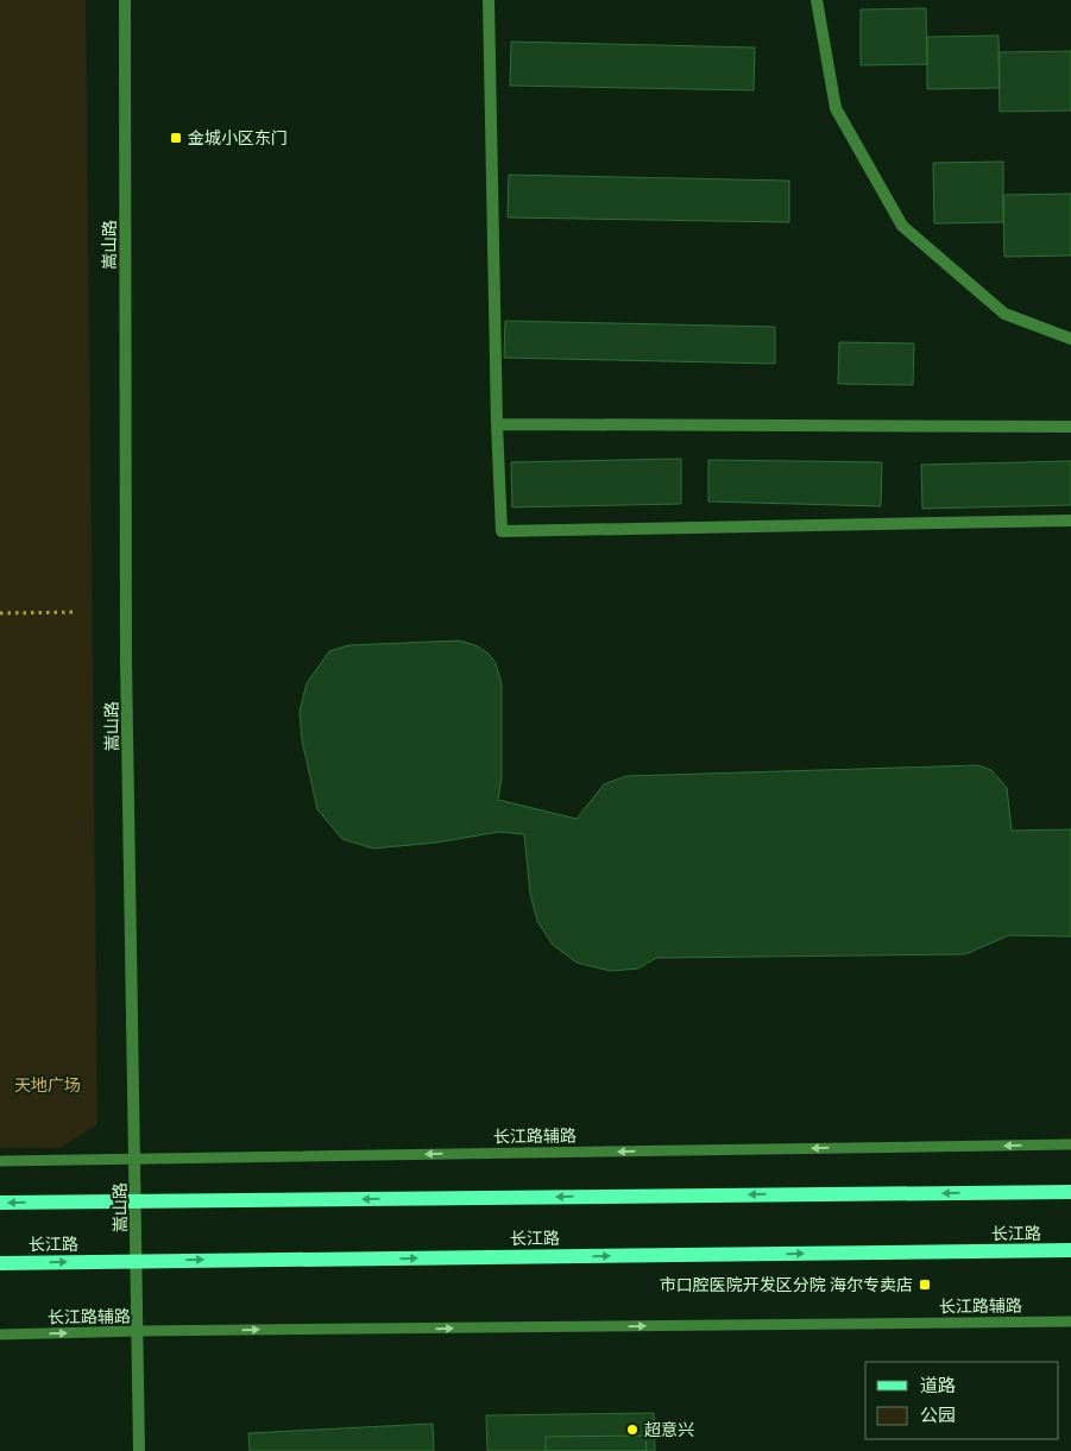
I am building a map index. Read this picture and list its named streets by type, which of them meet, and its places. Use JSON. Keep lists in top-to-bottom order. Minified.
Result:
{"streets":{"main road":["长江路"],"street":["嵩山路"],"lane":["长江路辅路"]},"crossings":[["嵩山路","长江路辅路"],["嵩山路","长江路"]],"parks":["天地广场"],"places":{"transit":["金城小区东门","市口腔医院开发区分院 海尔专卖店"],"other":["超意兴"]},"legend":["道路","公园"]}
